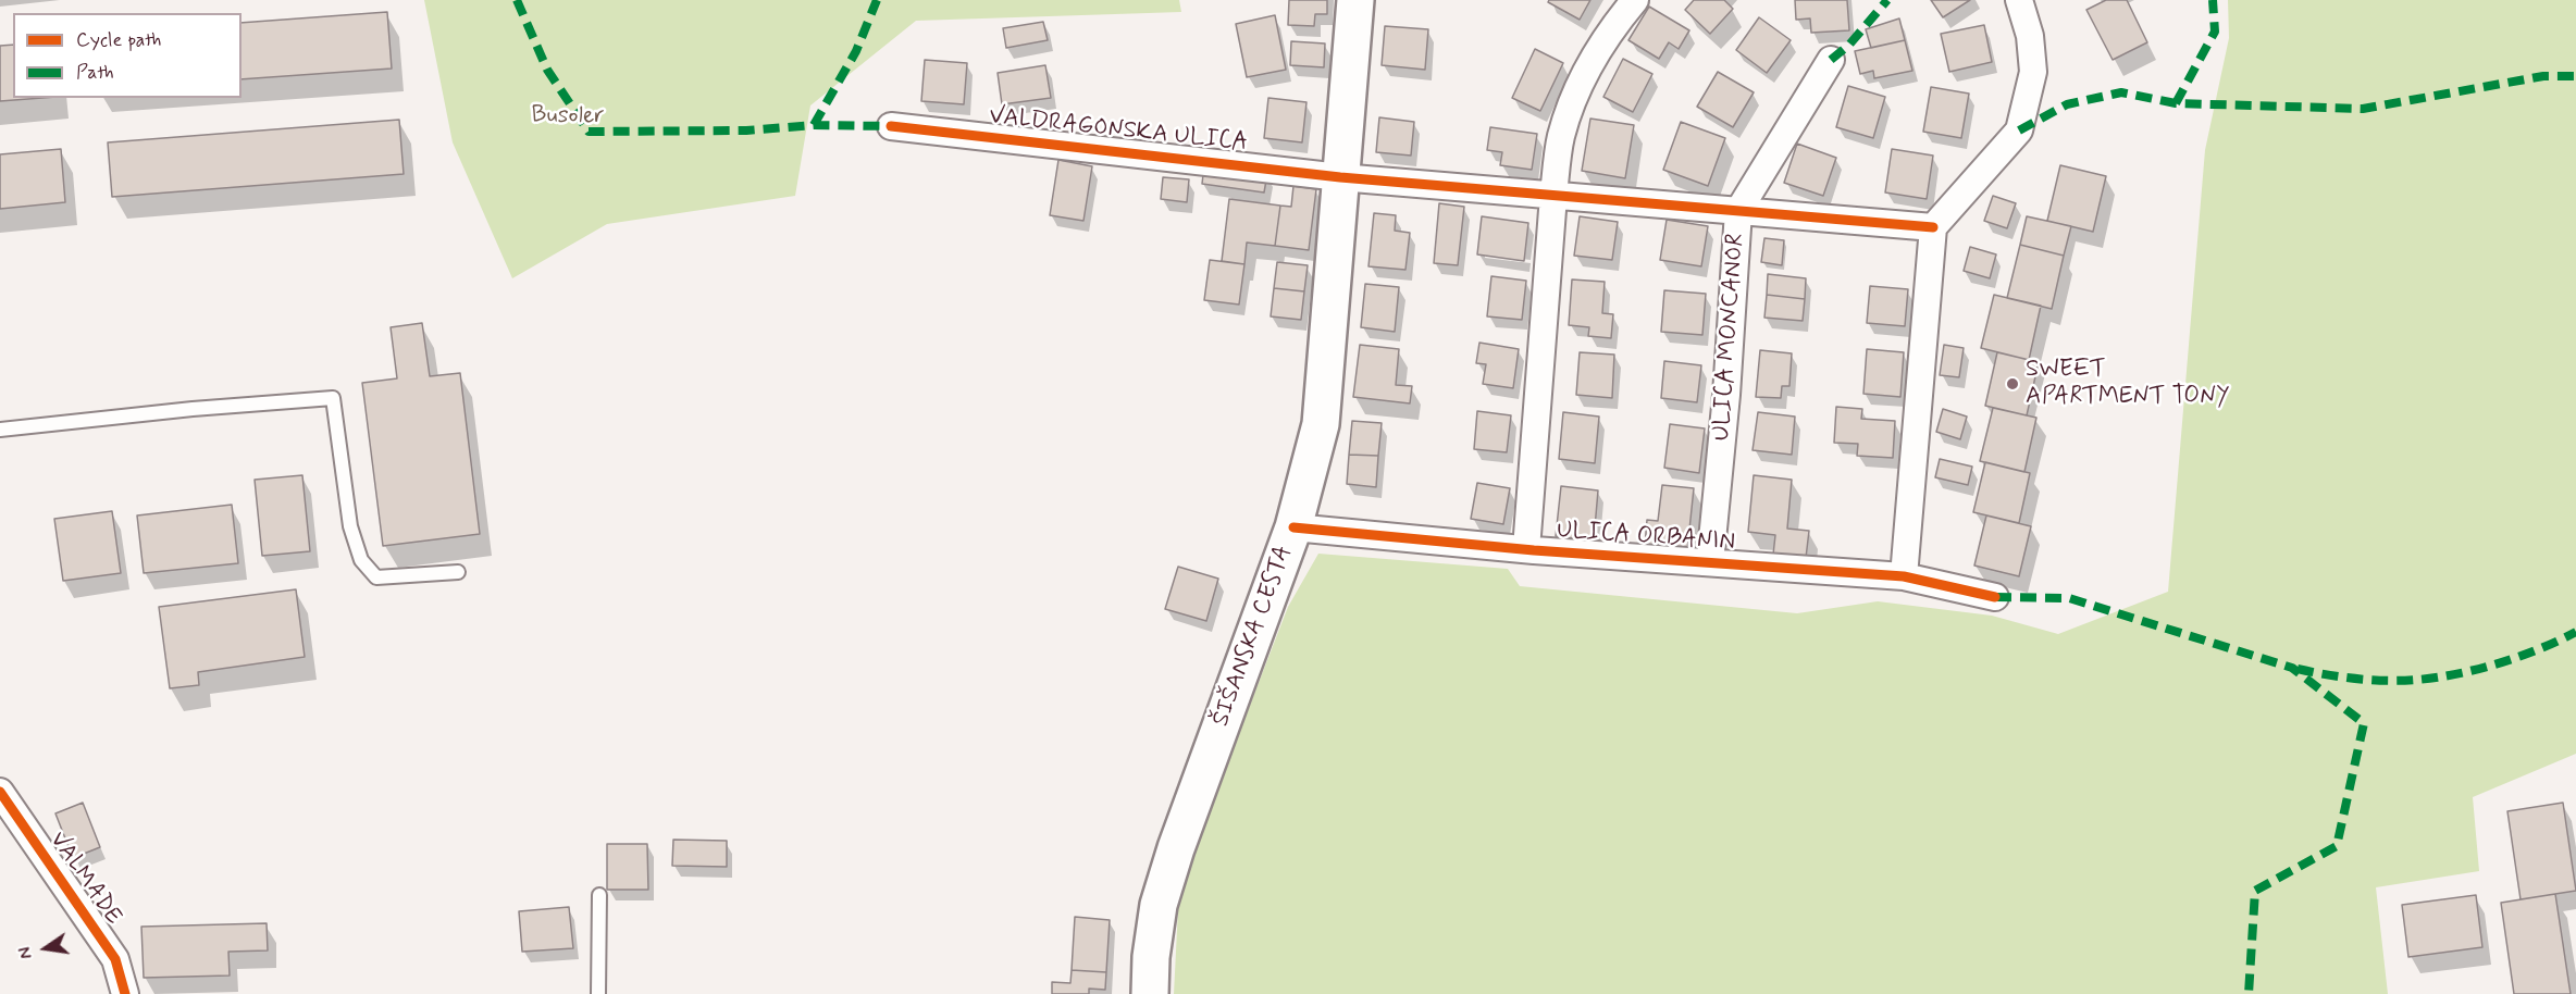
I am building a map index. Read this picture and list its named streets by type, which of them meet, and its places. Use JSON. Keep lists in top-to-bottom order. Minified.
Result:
{"streets":{"main road":["ŠIŠANSKA CESTA"],"street":["VALDRAGONSKA ULICA","ULICA MONCANOR","ULICA ORBANIN","VALMADE"]},"crossings":[["VALDRAGONSKA ULICA","ŠIŠANSKA CESTA"],["ULICA MONCANOR","ULICA ORBANIN"],["ULICA ORBANIN","ŠIŠANSKA CESTA"]],"parks":["Busoler"],"places":["SWEET APARTMENT TONY"],"legend":["Cycle path","Path"],"north":"left"}
